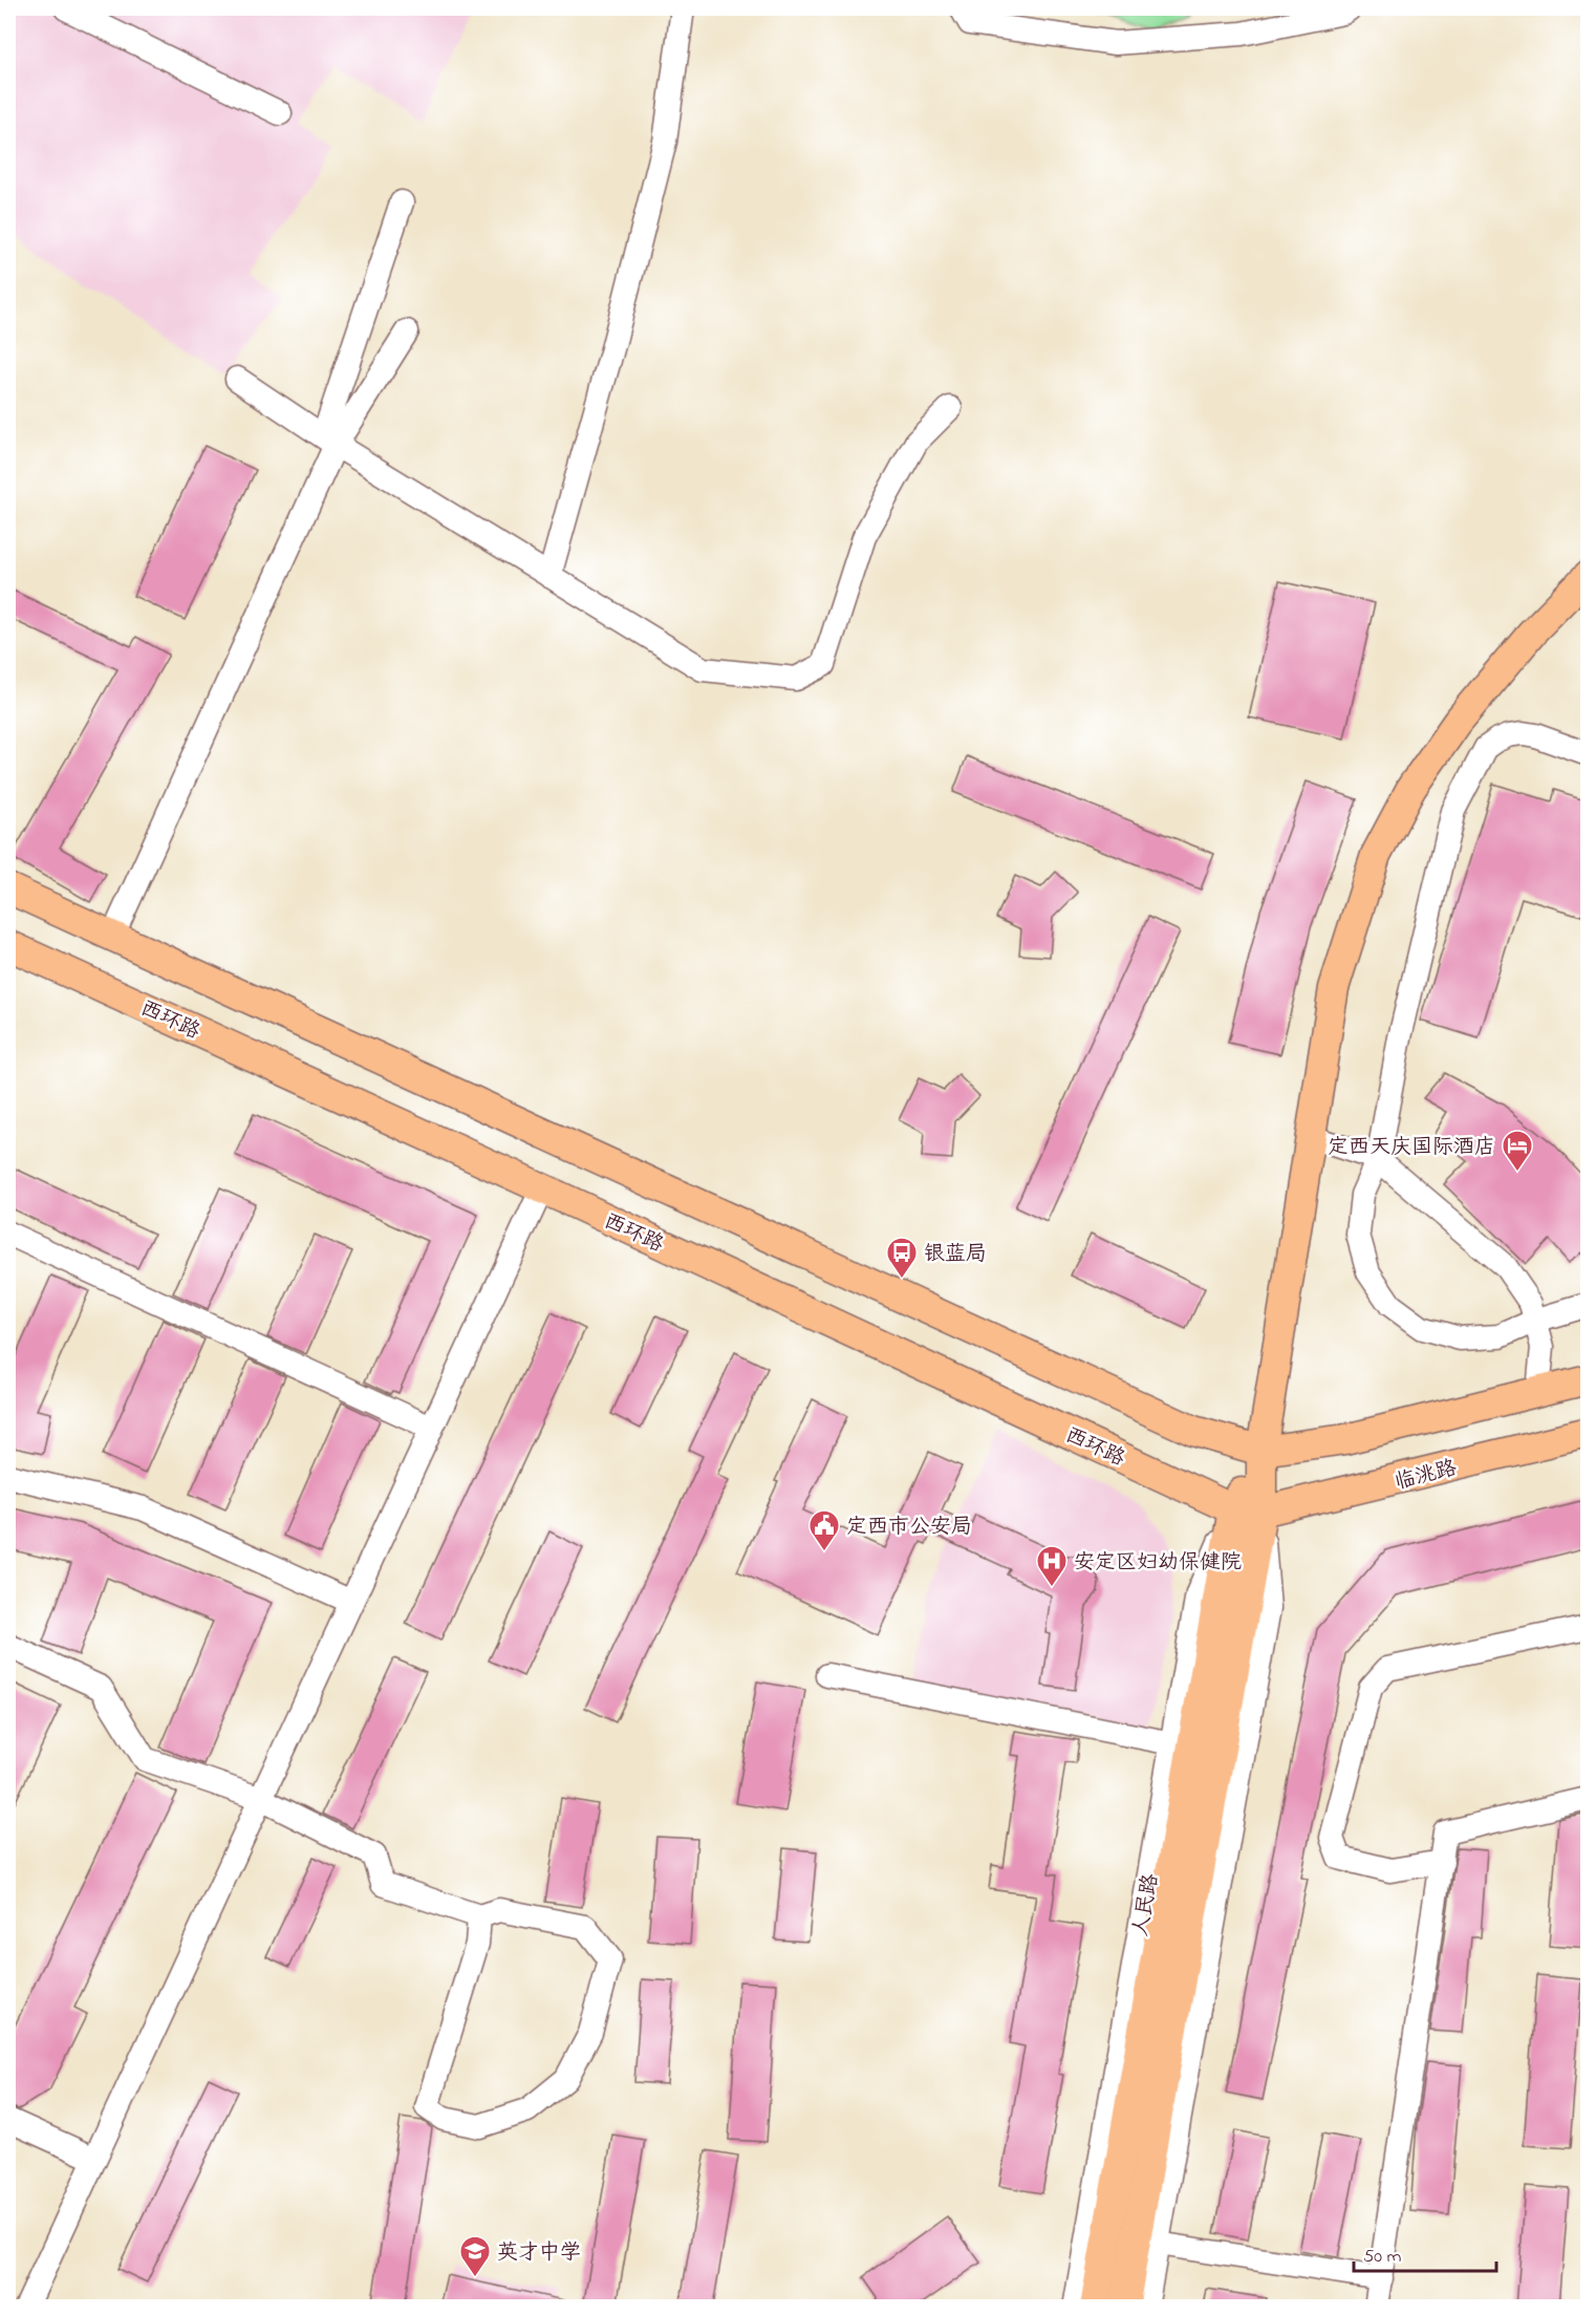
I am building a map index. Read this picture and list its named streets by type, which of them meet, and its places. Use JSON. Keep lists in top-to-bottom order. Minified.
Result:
{"streets":{"main road":["西环路","临洮路","人民路"]},"crossings":[["西环路","临洮路"],["西环路","人民路"],["临洮路","人民路"]],"places":{"hotel":["定西天庆国际酒店"],"bus stop":["银蓝局"],"public building":["定西市公安局"],"hospital":["安定区妇幼保健院"],"school or university":["英才中学"]},"scale_bar":"50 m"}
